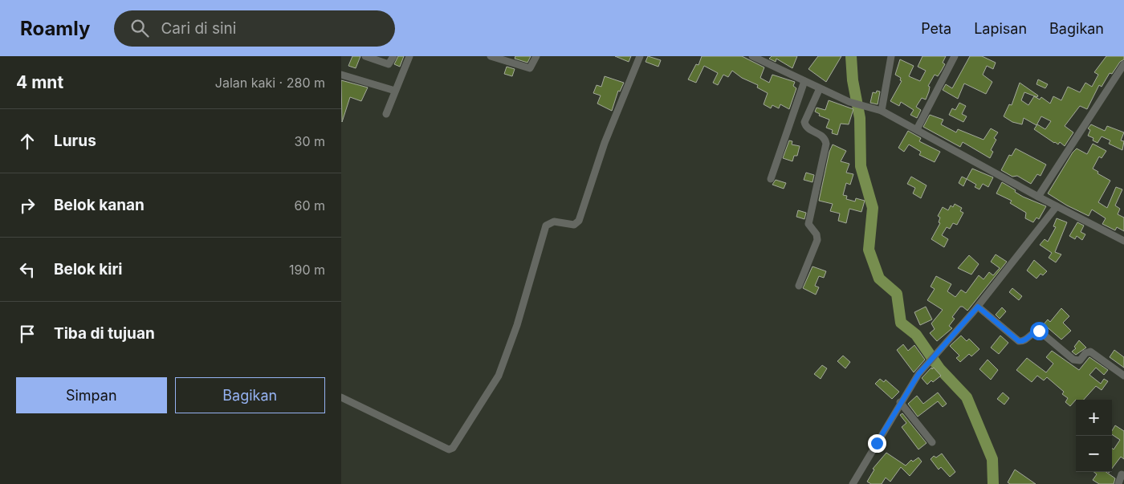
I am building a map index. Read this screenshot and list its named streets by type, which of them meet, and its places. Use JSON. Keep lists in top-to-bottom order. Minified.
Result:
{"page":{"header":"Roamly","search":"Cari di sini","nav":["Peta","Lapisan","Bagikan"],"heading":["4 mnt","Jalan kaki · 280 m"],"list":[["Lurus","30 m"],["Belok kanan","60 m"],["Belok kiri","190 m"],"Tiba di tujuan"],"buttons":["Simpan","Bagikan"],"map_buttons":["+","−"]}}
